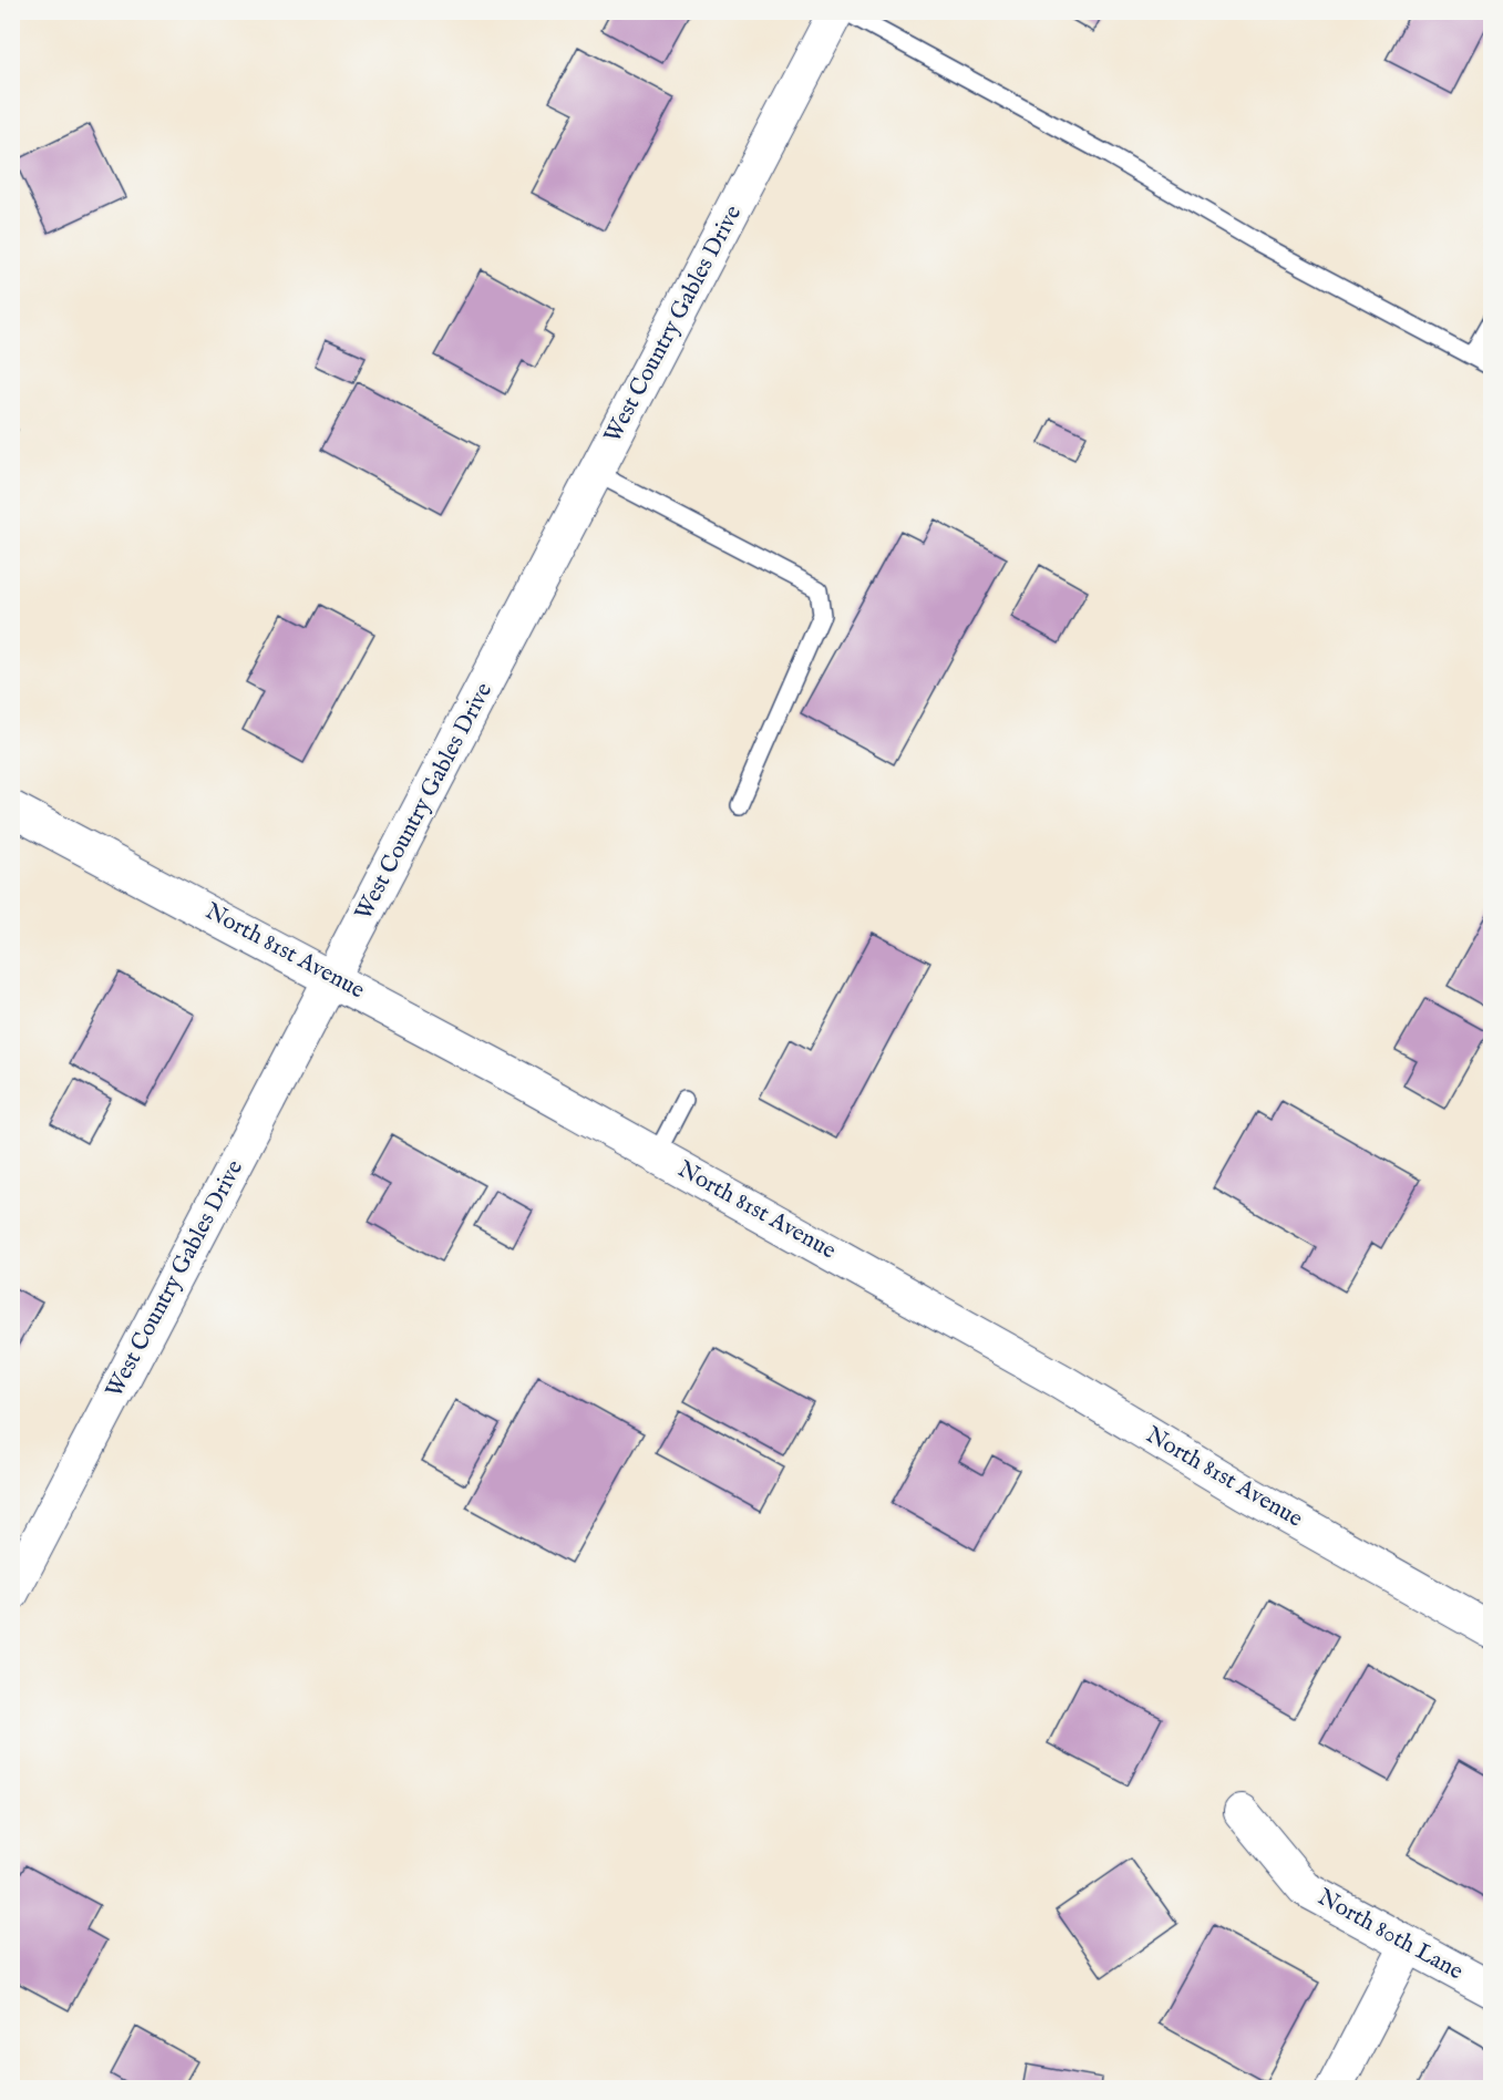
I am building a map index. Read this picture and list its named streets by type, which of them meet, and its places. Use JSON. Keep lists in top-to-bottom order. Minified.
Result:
{"streets":{"street":["West Country Gables Drive","North 81st Avenue","North 80th Lane"]},"crossings":[["West Country Gables Drive","North 81st Avenue"]]}
